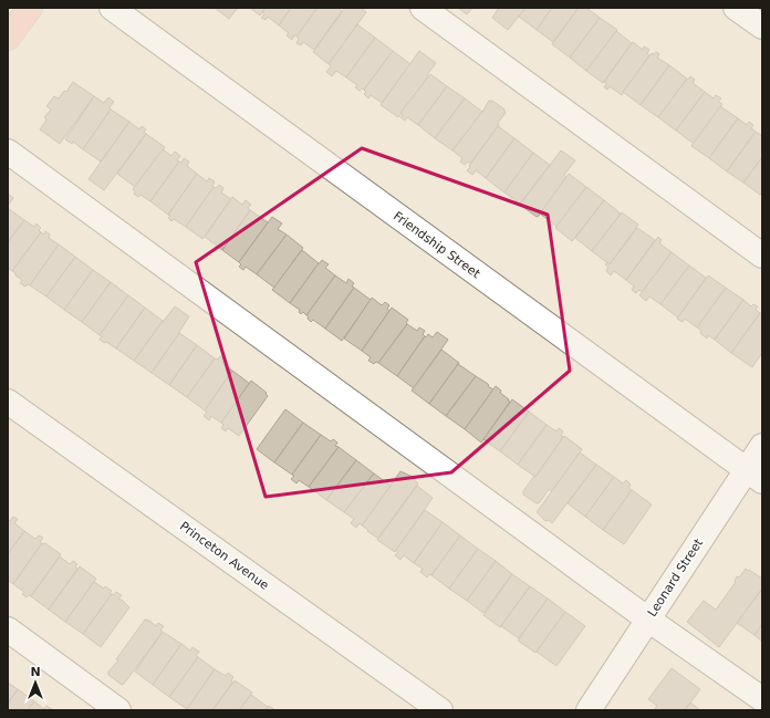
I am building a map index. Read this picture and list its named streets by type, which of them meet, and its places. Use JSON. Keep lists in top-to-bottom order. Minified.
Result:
{"streets":{"street":["Friendship Street","Princeton Avenue","Leonard Street"]},"crossings":[["Friendship Street","Leonard Street"]],"north":"top"}
